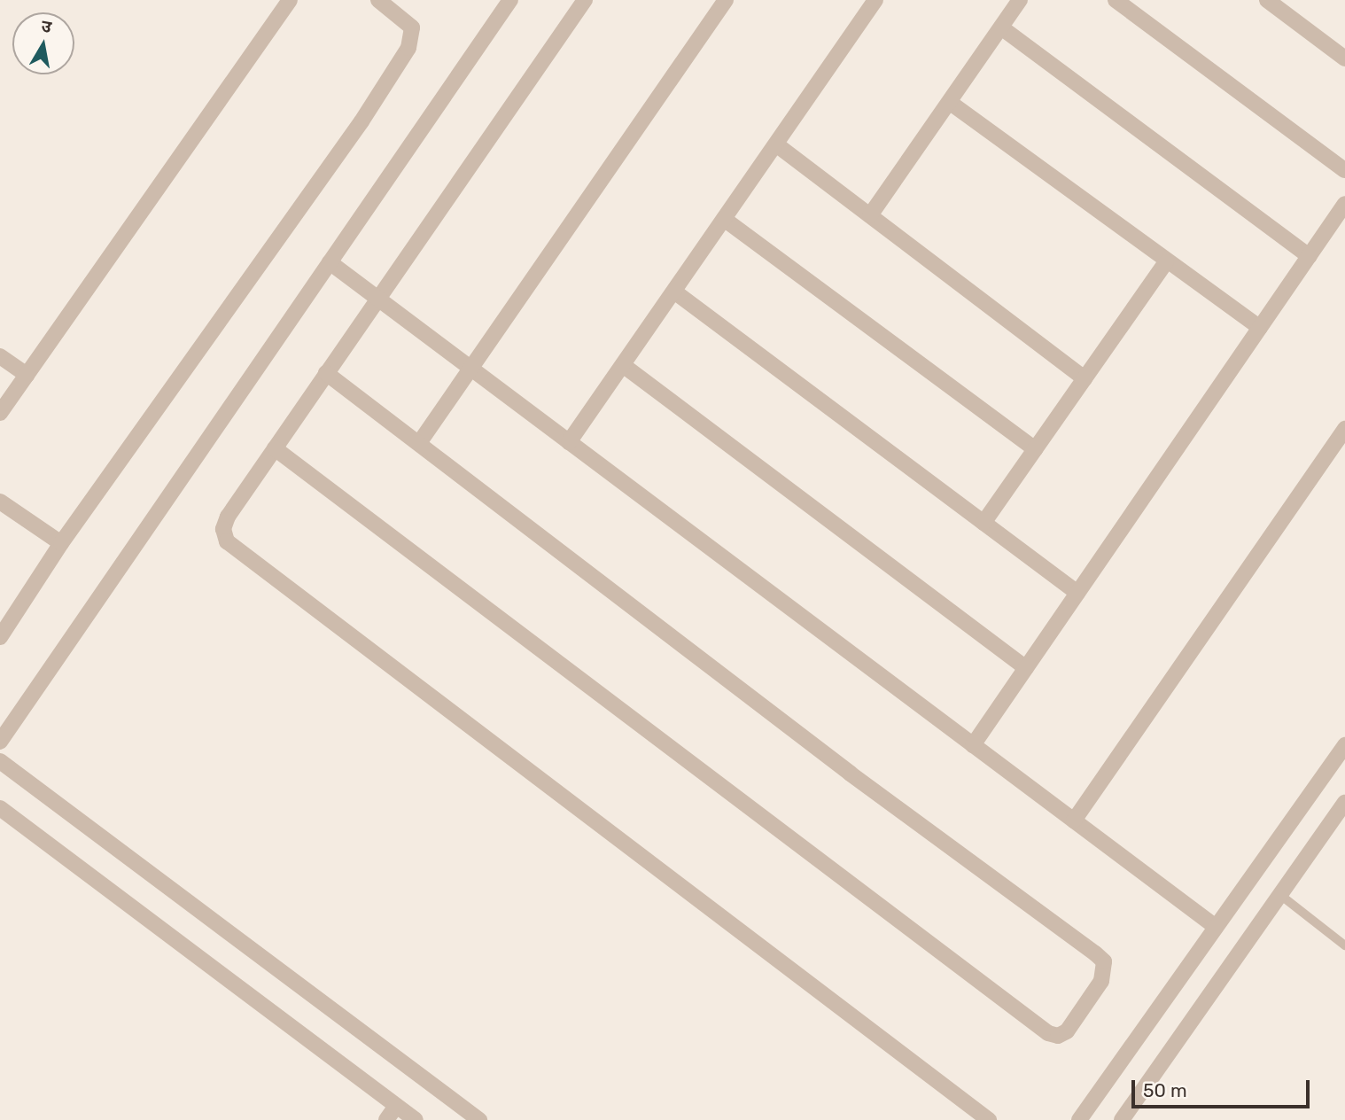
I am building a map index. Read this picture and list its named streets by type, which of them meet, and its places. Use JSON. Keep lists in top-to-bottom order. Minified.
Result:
{"scale_bar":"50 m","north":"top"}
